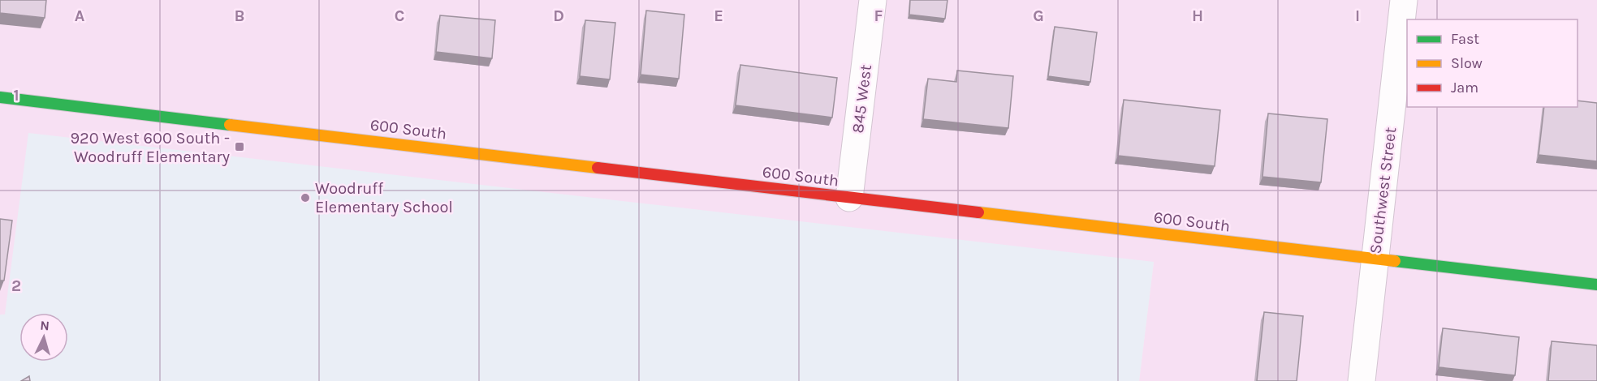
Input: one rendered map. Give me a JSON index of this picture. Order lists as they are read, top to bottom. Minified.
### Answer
{"streets":{"street":["845 West","600 South","Southwest Street"]},"crossings":[["845 West","600 South"],["600 South","Southwest Street"]],"places":{"transit":["920 West 600 South - Woodruff Elementary"],"other":["Woodruff Elementary School"]},"legend":["Fast","Slow","Jam"],"north":"top","grid":{"columns":["A","B","C","D","E","F","G","H","I"],"rows":["1","2"]}}
